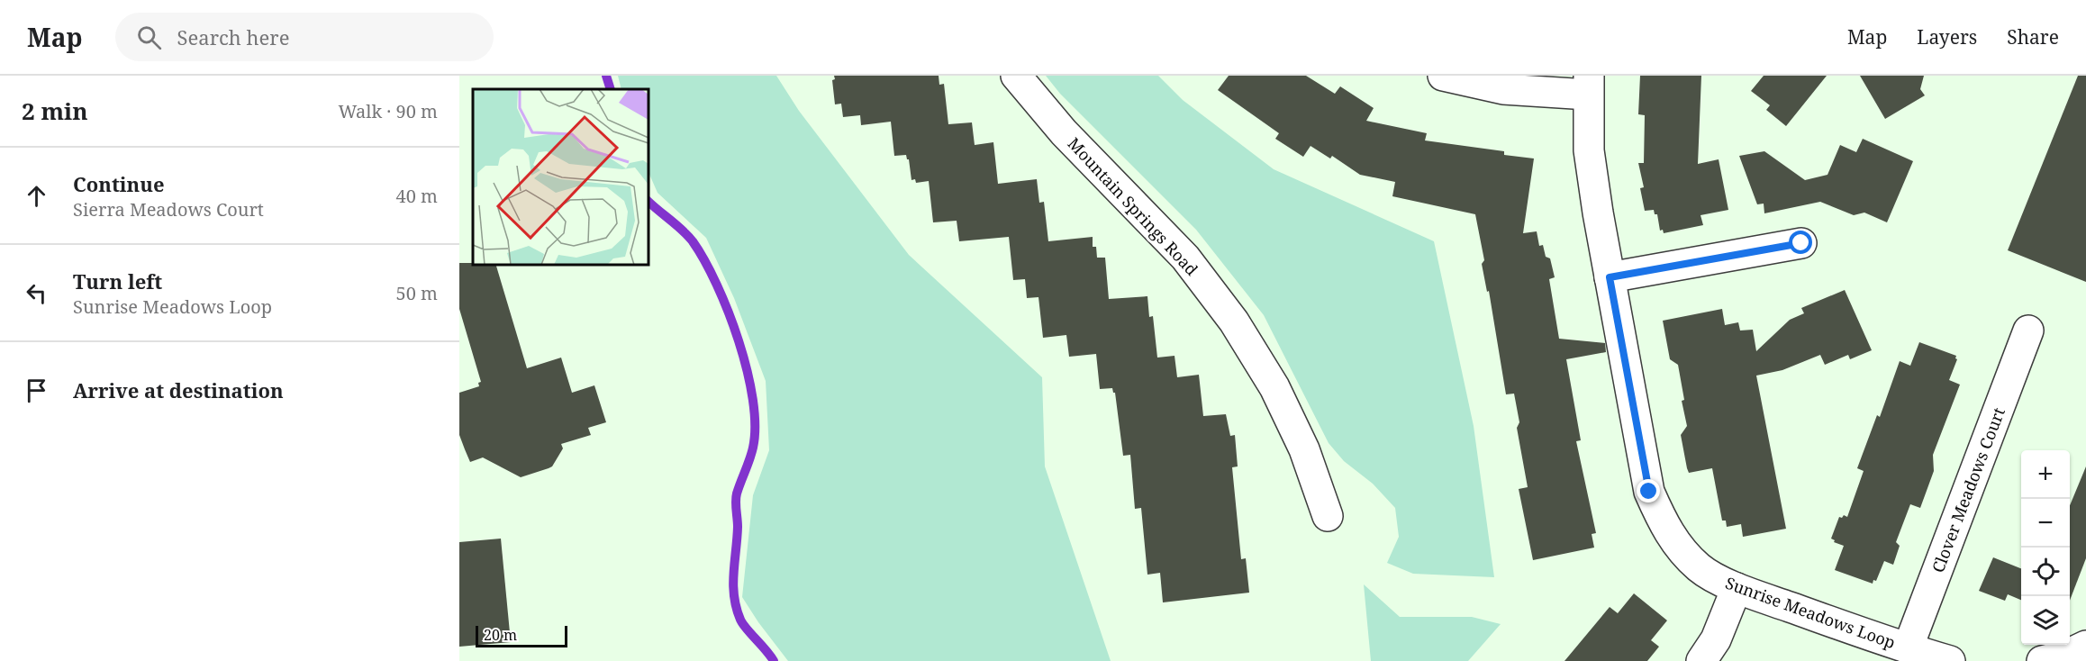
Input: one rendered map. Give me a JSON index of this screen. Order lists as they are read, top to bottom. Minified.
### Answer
{"streets":{"street":["Mountain Springs Road","Clover Meadows Court","Sunrise Meadows Loop"]},"crossings":[["Clover Meadows Court","Sunrise Meadows Loop"]],"scale_bar":"20 m","page":{"header":"Map","search":"Search here","nav":["Map","Layers","Share"],"heading":["2 min","Walk · 90 m"],"list":[["Continue","Sierra Meadows Court","40 m"],["Turn left","Sunrise Meadows Loop","50 m"],"Arrive at destination"],"map_buttons":["+","−"],"scale":"20 m"}}
